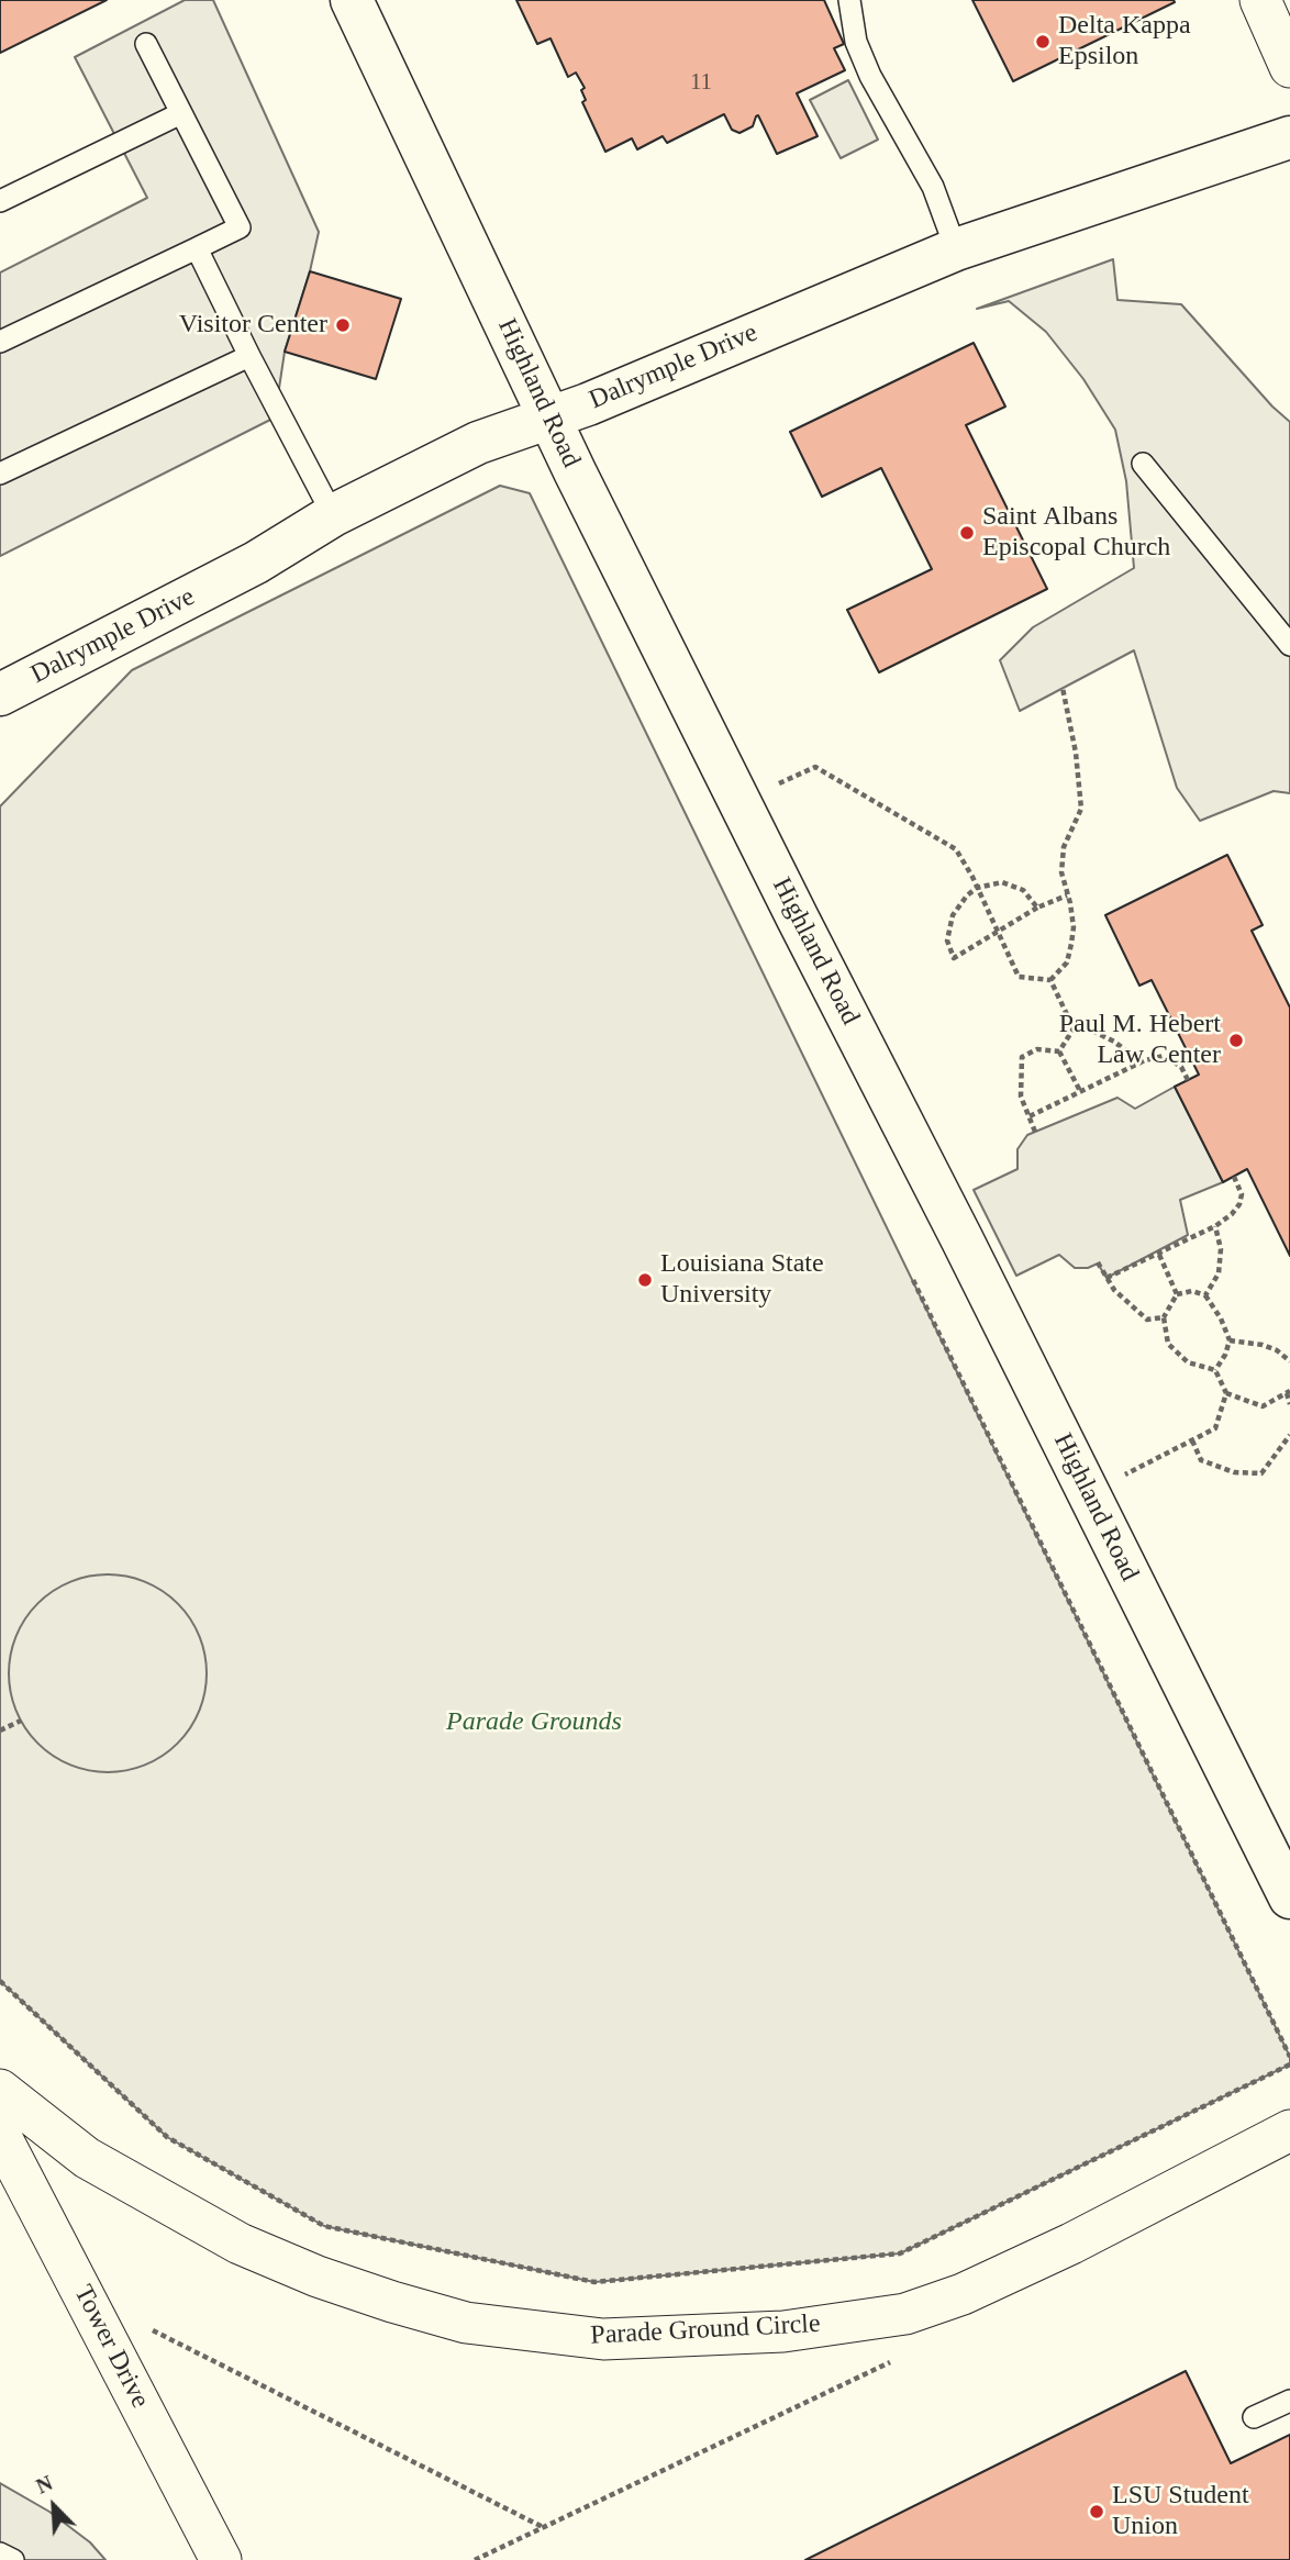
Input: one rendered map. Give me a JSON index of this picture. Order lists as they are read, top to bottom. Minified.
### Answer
{"streets":{"street":["Dalrymple Drive","Highland Road","Parade Ground Circle","Tower Drive"]},"crossings":[["Dalrymple Drive","Highland Road"]],"parks":["Parade Grounds"],"places":["Delta Kappa Epsilon","Visitor Center","Saint Albans Episcopal Church","Paul M. Hebert Law Center","Louisiana State University","LSU Student Union"],"house_numbers":["11"],"north":"top left"}
